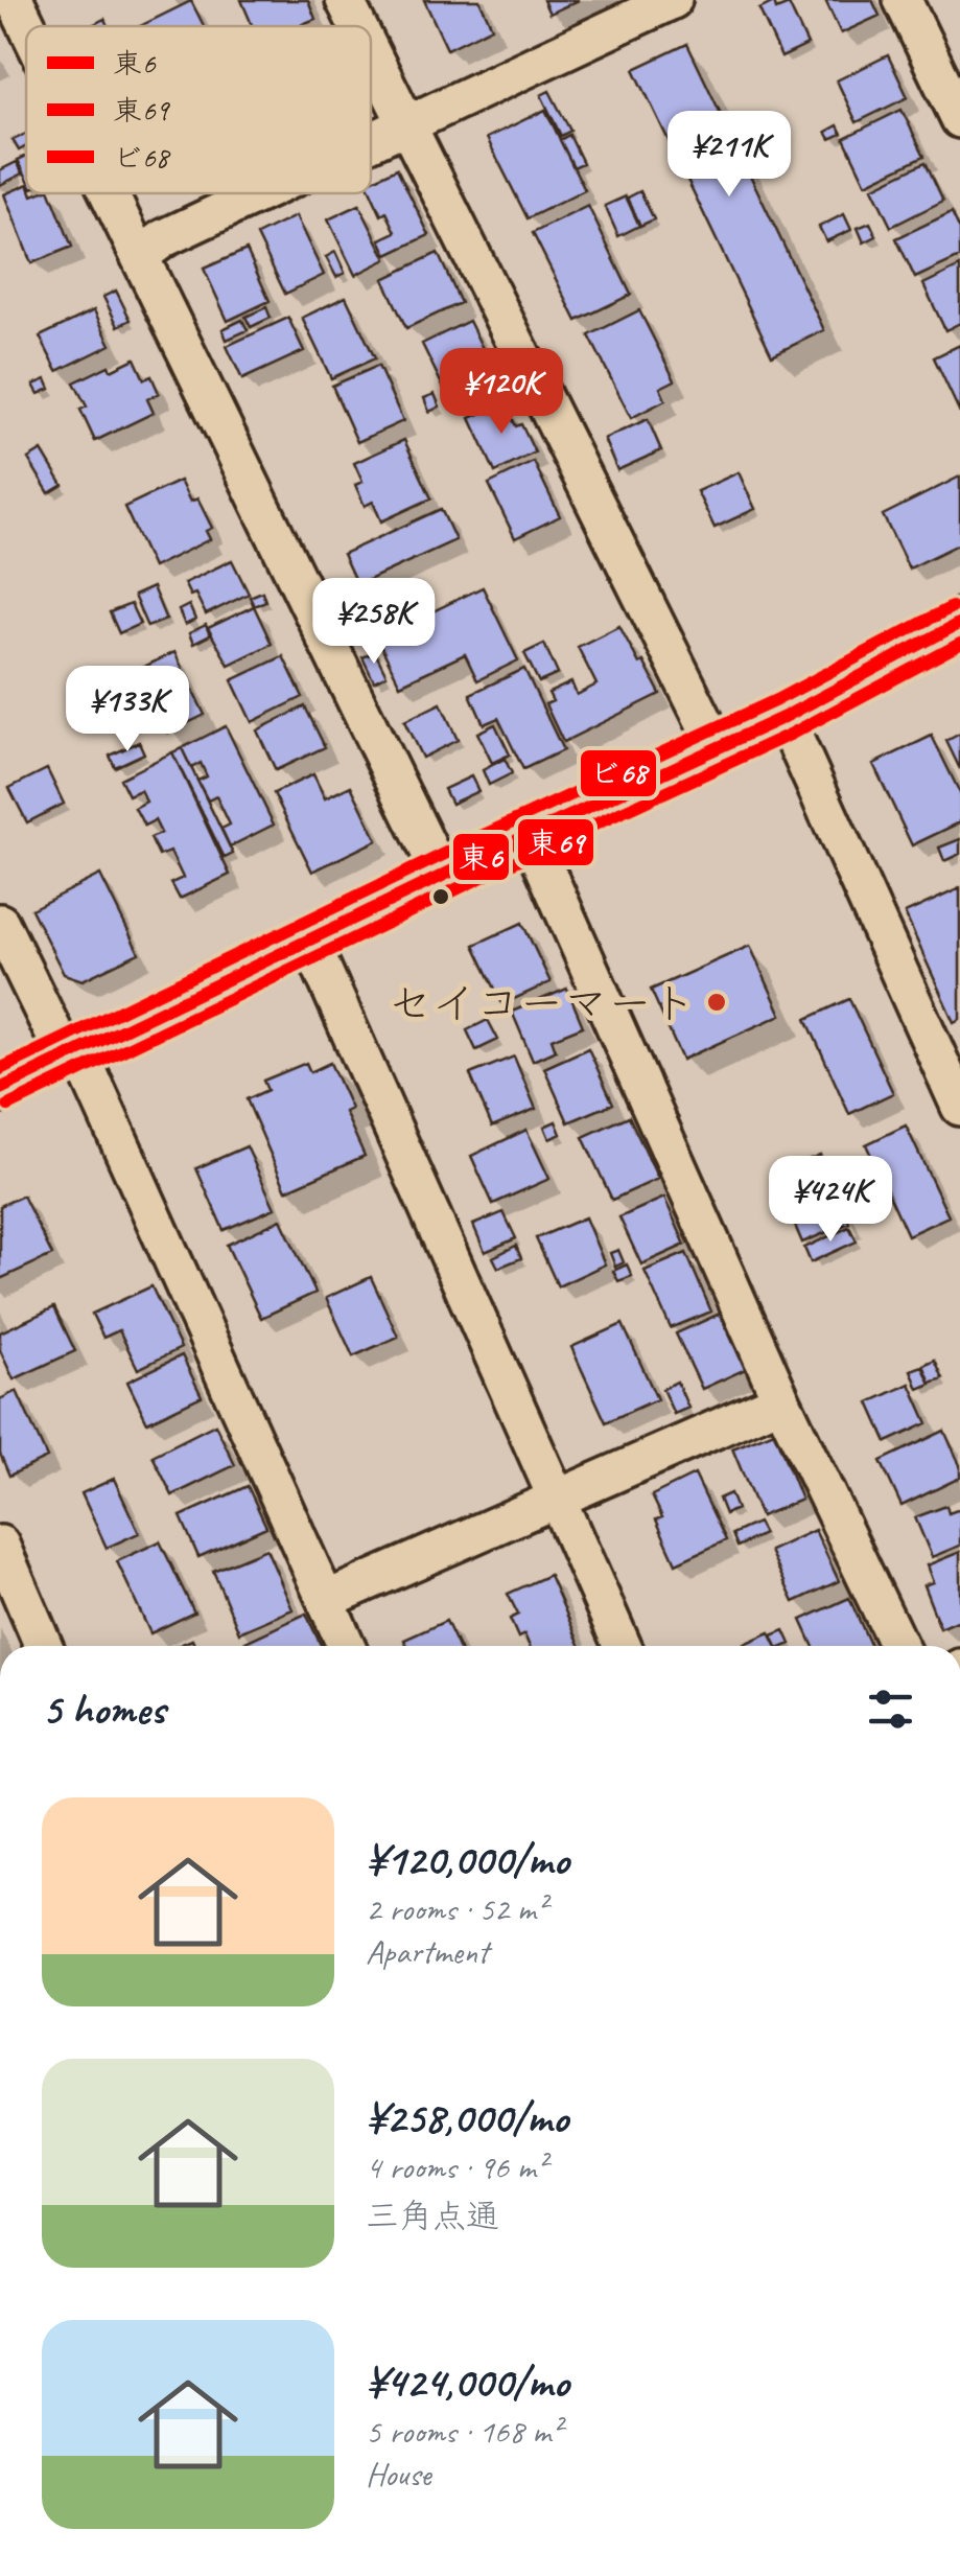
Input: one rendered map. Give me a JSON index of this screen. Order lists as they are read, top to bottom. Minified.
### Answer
{"places":["セイコーマート"],"lines":["transit line ビ68","transit line 東6","transit line 東69"],"legend":["東6","東69","ビ68"],"page":{"price":["¥211K","¥120K","¥258K","¥133K","¥424K"],"heading":"5 homes","list":[{"name":"¥120,000/mo","note":"2 rooms · 52 m² · Apartment"},{"name":"¥258,000/mo","note":"4 rooms · 96 m² · 三角点通"},{"name":"¥424,000/mo","note":"5 rooms · 168 m² · House"}]}}
